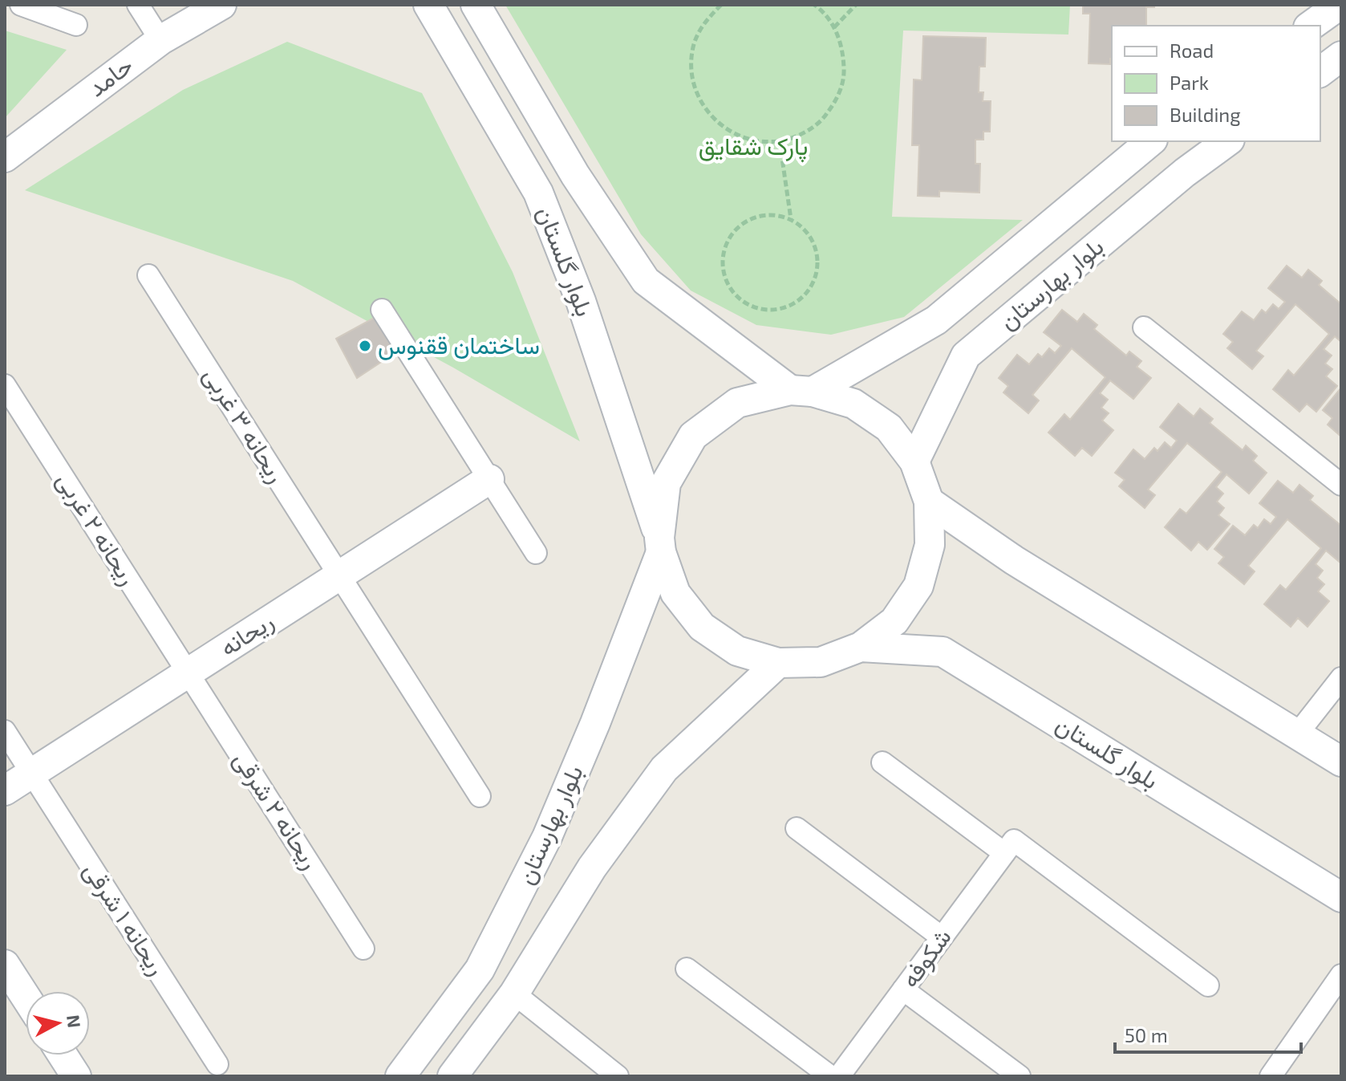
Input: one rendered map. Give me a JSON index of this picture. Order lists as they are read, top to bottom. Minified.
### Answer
{"streets":{"main road":["حامد","بلوار گلستان","بلوار بهارستان","ریحانه"],"street":["ریحانه ۳ غربی","ریحانه ۲ غربی","ریحانه ۲ شرقی","ریحانه ۱ شرقی","شکوفه"]},"crossings":[["بلوار گلستان","بلوار بهارستان"],["ریحانه ۳ غربی","ریحانه"],["ریحانه ۲ غربی","ریحانه"],["ریحانه ۲ غربی","ریحانه ۲ شرقی"],["ریحانه","ریحانه ۲ شرقی"],["ریحانه","ریحانه ۱ شرقی"]],"parks":["پارک شقایق"],"places":["ساختمان ققنوس"],"legend":["Road","Park","Building"],"scale_bar":"50 m","north":"right"}
